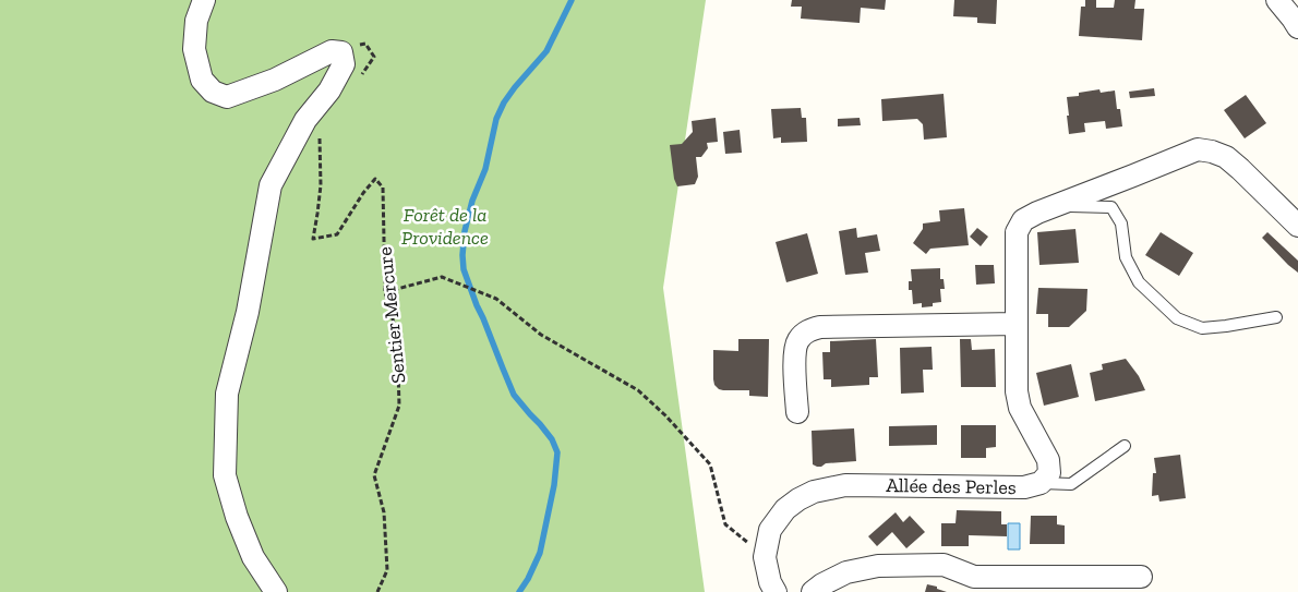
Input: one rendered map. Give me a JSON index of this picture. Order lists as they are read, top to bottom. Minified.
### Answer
{"streets":{"street":["Allée des Perles"],"path":["Sentier Mercure"]},"parks":["Forêt de la Providence"]}
